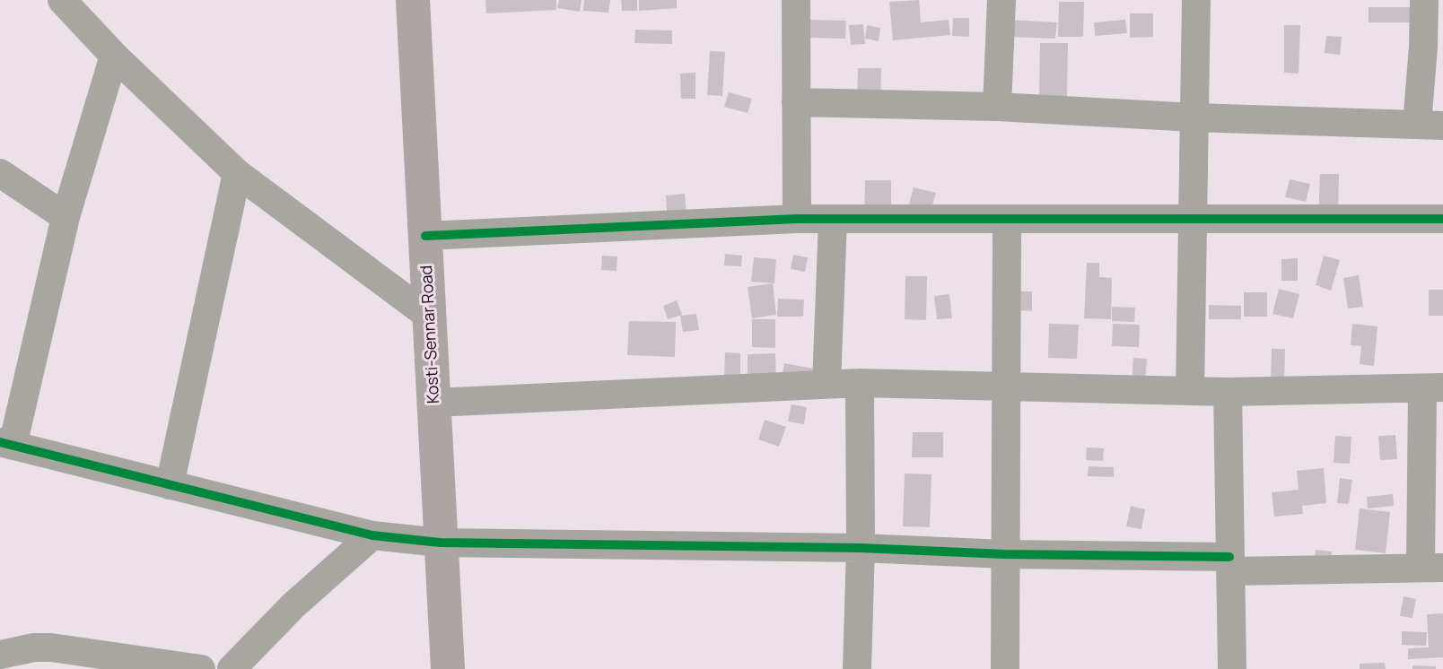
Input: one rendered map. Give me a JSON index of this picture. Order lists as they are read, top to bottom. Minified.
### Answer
{"streets":{"highway":["Kosti-Sennar Road"]}}
